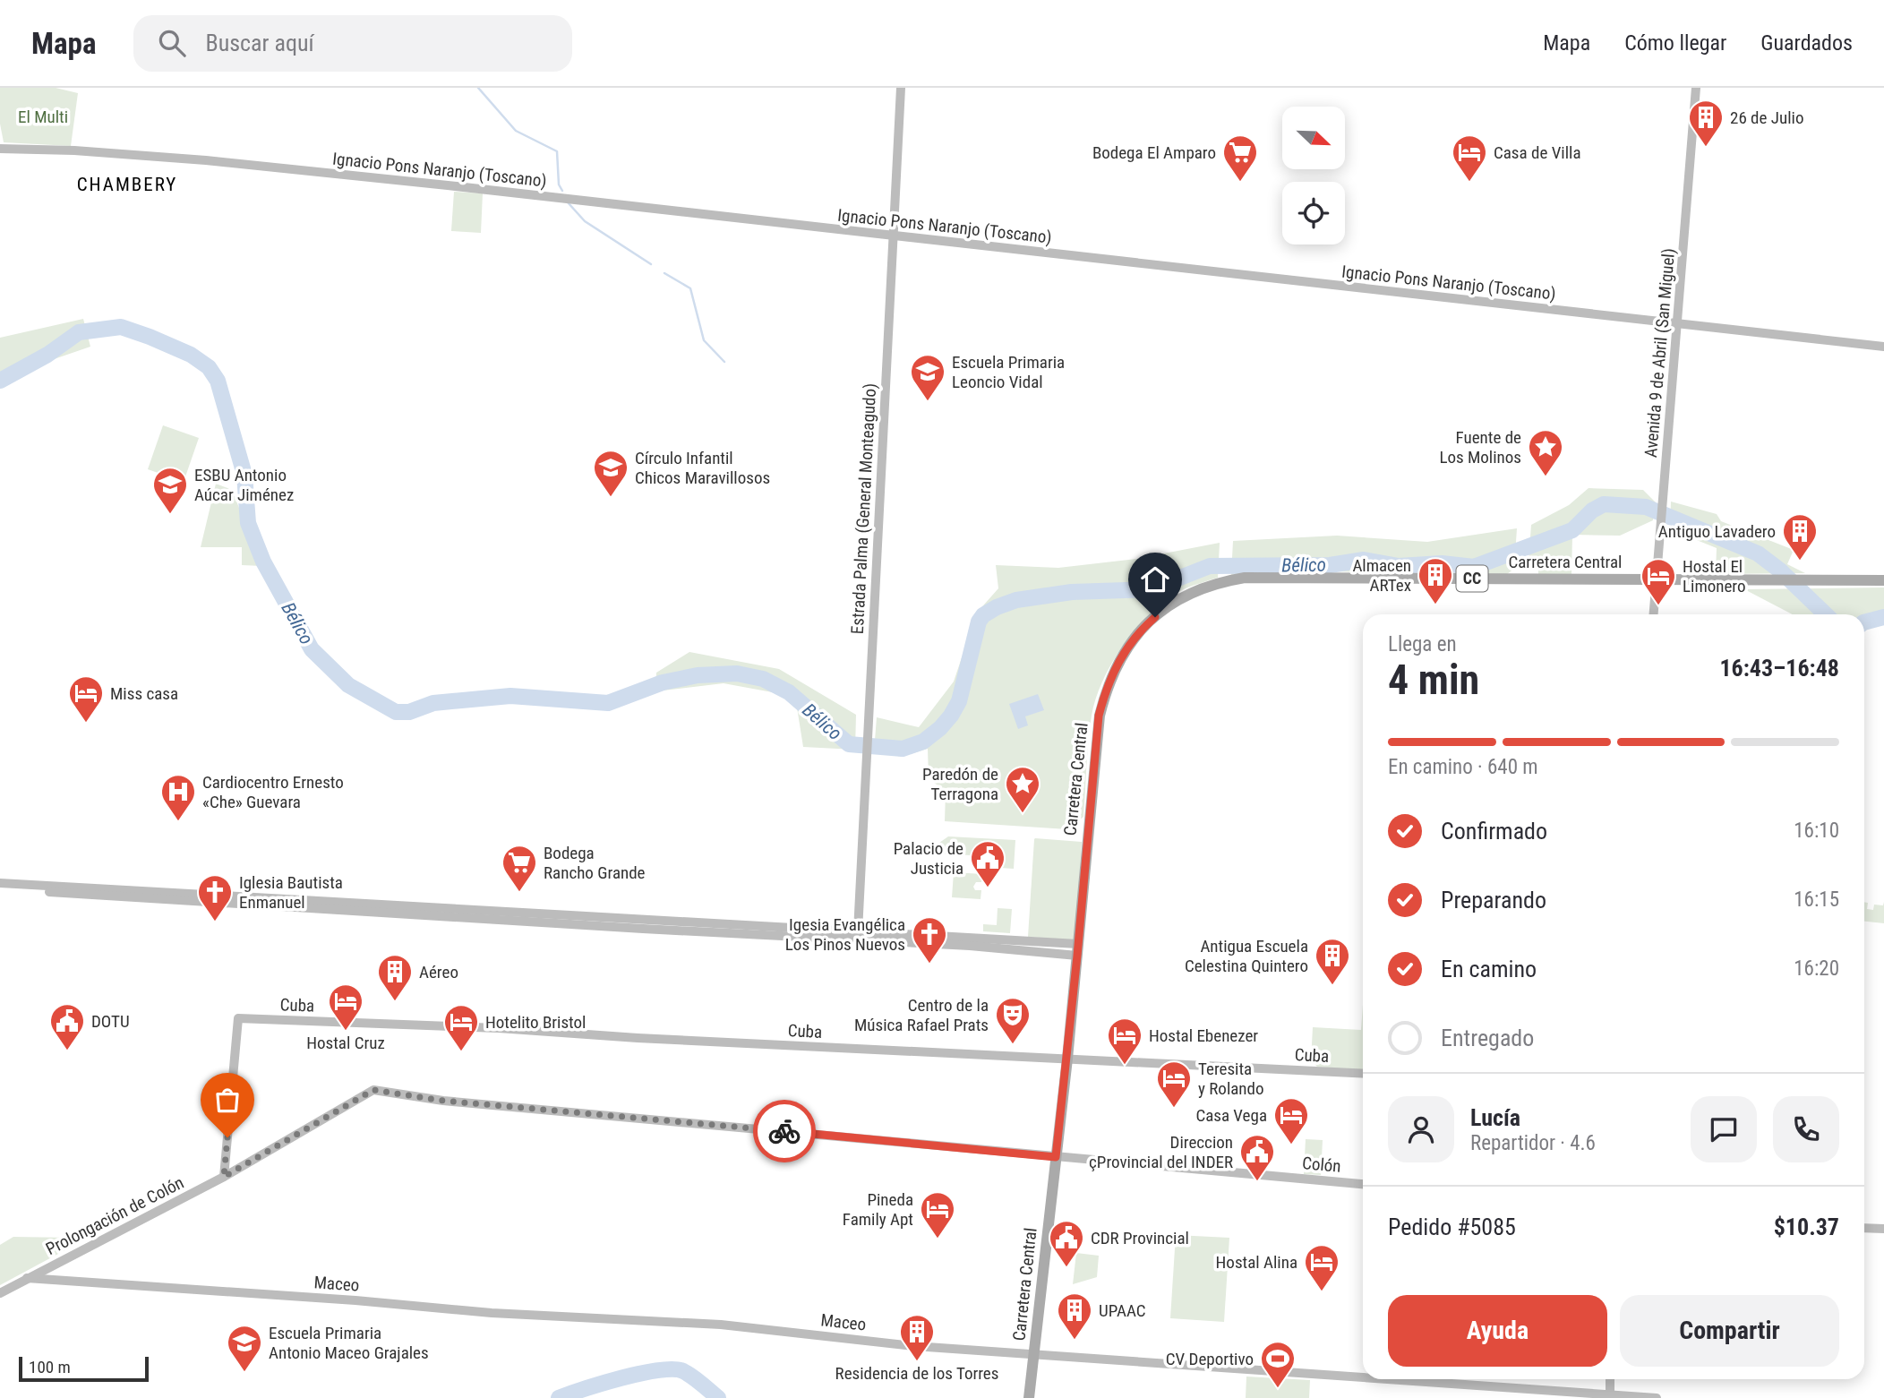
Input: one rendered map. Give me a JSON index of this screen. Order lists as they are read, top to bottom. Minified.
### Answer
{"streets":{"main road":["Ignacio Pons Naranjo (Toscano)","Avenida 9 de Abril (San Miguel)","Estrada Palma (General Monteagudo)","Carretera Central","CC","Cuba","Colón","Prolongación de Colón","Maceo"]},"crossings":[["Ignacio Pons Naranjo (Toscano)","Avenida 9 de Abril (San Miguel)"],["Ignacio Pons Naranjo (Toscano)","Estrada Palma (General Monteagudo)"],["Avenida 9 de Abril (San Miguel)","Carretera Central"],["Carretera Central","Cuba"],["Carretera Central","Colón"],["Carretera Central","Maceo"],["Cuba","Prolongación de Colón"],["Colón","Prolongación de Colón"],["Prolongación de Colón","Maceo"]],"districts":["CHAMBERY"],"water":["Bélico"],"parks":["El Multi"],"places":{"building":["26 de Julio","Antiguo Lavadero","Almacen ARTex","Antigua Escuela Celestina Quintero","Aéreo","UPAAC","Residencia de los Torres"],"supermarket":["Bodega El Amparo","Bodega Rancho Grande"],"hotel":["Casa de Villa","Hostal El Limonero","Miss casa","Hostal Cruz","Hotelito Bristol","Hostal Ebenezer","Teresita y Rolando","Casa Vega","Pineda Family Apt","Hostal Alina"],"school or university":["Escuela Primaria Leoncio Vidal","Círculo Infantil Chicos Maravillosos","ESBU Antonio Aúcar Jiménez","Escuela Primaria Antonio Maceo Grajales"],"place":["Fuente de Los Molinos","Paredón de Terragona"],"hospital":["Cardiocentro Ernesto «Che» Guevara"],"public building":["Palacio de Justicia","DOTU","Direccion çProvincial del INDER","CDR Provincial"],"church":["Iglesia Bautista Enmanuel","Igesia Evangélica Los Pinos Nuevos"],"theatre":["Centro de la Música Rafael Prats"],"sports":["CV Deportivo"]},"scale_bar":"100 m","north":"bottom right","page":{"header":"Mapa","search":"Buscar aquí","nav":["Mapa","Cómo llegar","Guardados"],"heading":["4 min","Llega en","16:43–16:48"],"panel":["Lucía","Repartidor · 4.6","Pedido #5085","$10.37"],"bar":"En camino · 640 m","list":[["Confirmado","16:10"],["Preparando","16:15"],["En camino","16:20"],"Entregado"],"buttons":["Ayuda","Compartir"],"scale":"100 m"}}
